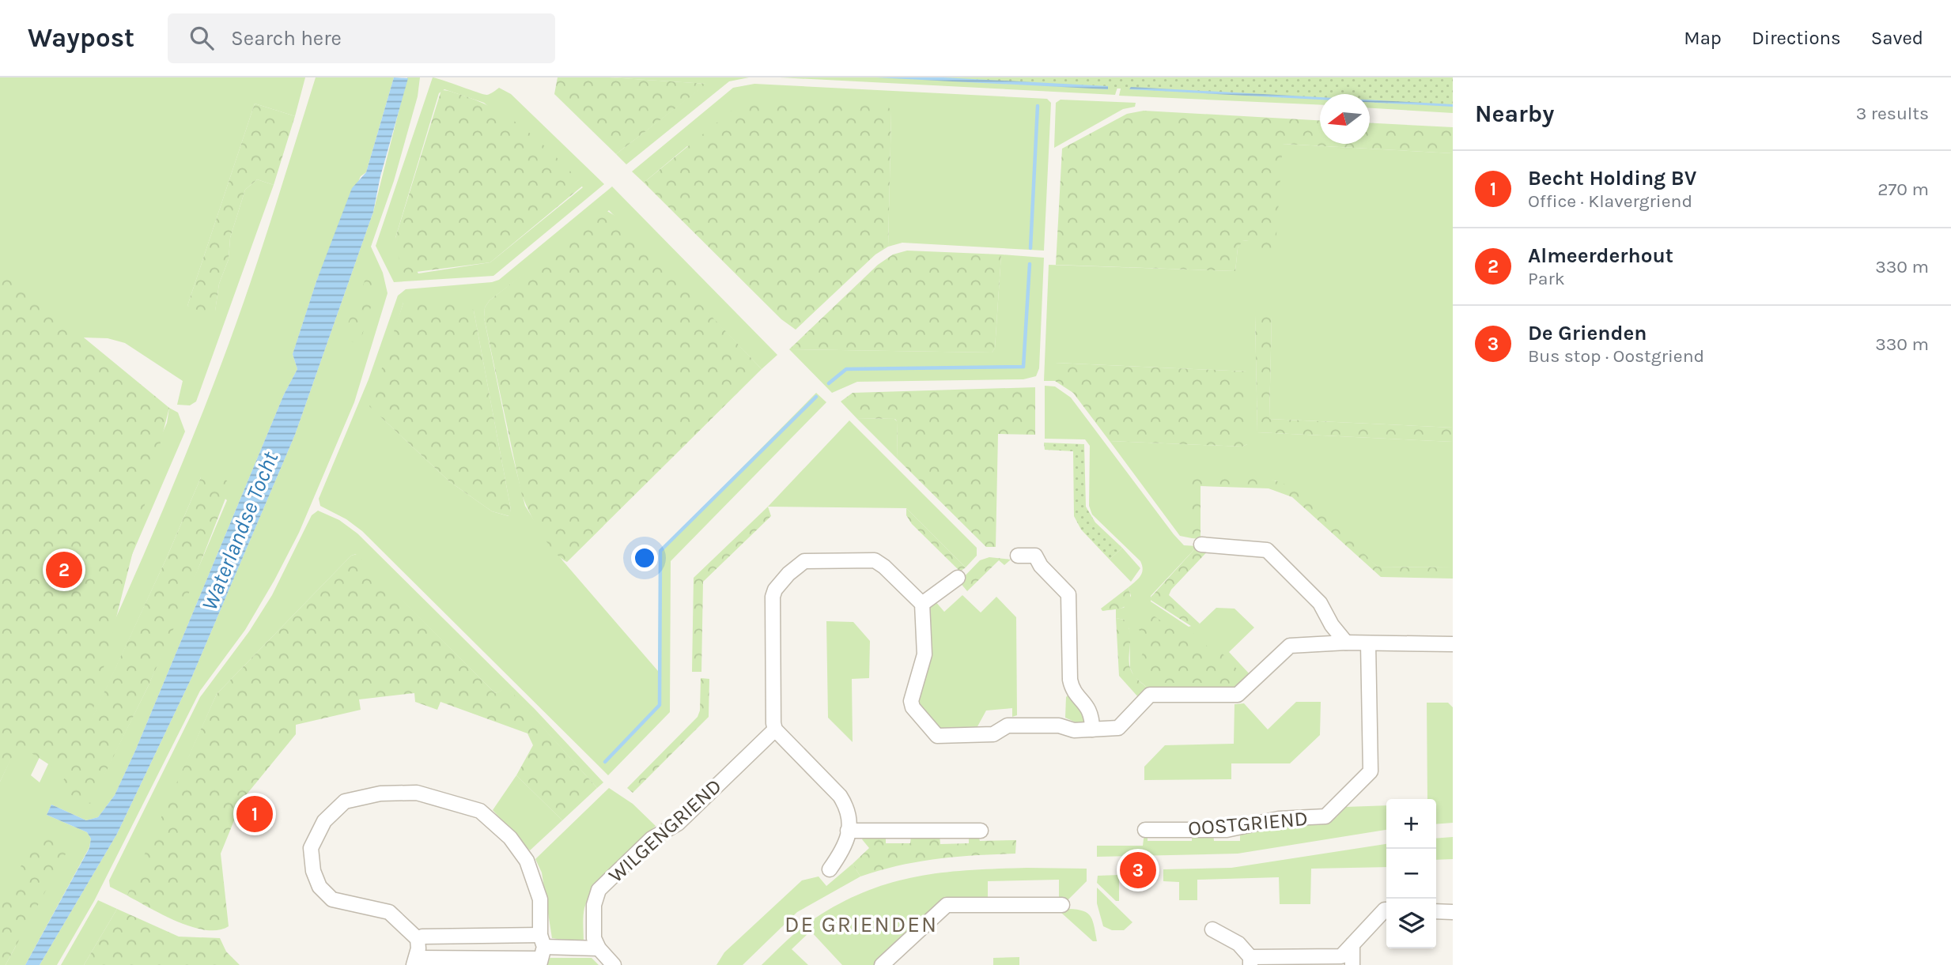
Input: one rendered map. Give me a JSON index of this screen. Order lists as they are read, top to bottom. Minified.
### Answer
{"streets":{"street":["OOSTGRIEND","WILGENGRIEND"]},"districts":["DE GRIENDEN"],"water":["Waterlandse Tocht"],"north":"left","page":{"header":"Waypost","search":"Search here","nav":["Map","Directions","Saved"],"heading":["Nearby","3 results"],"list":[{"mark":"1","name":"Becht Holding BV","note":"Office · Klavergriend","value":"270 m"},{"mark":"2","name":"Almeerderhout","note":"Park","value":"330 m"},{"mark":"3","name":"De Grienden","note":"Bus stop · Oostgriend","value":"330 m"}],"pins":["2","1","3"],"map_buttons":["+","−"]}}
